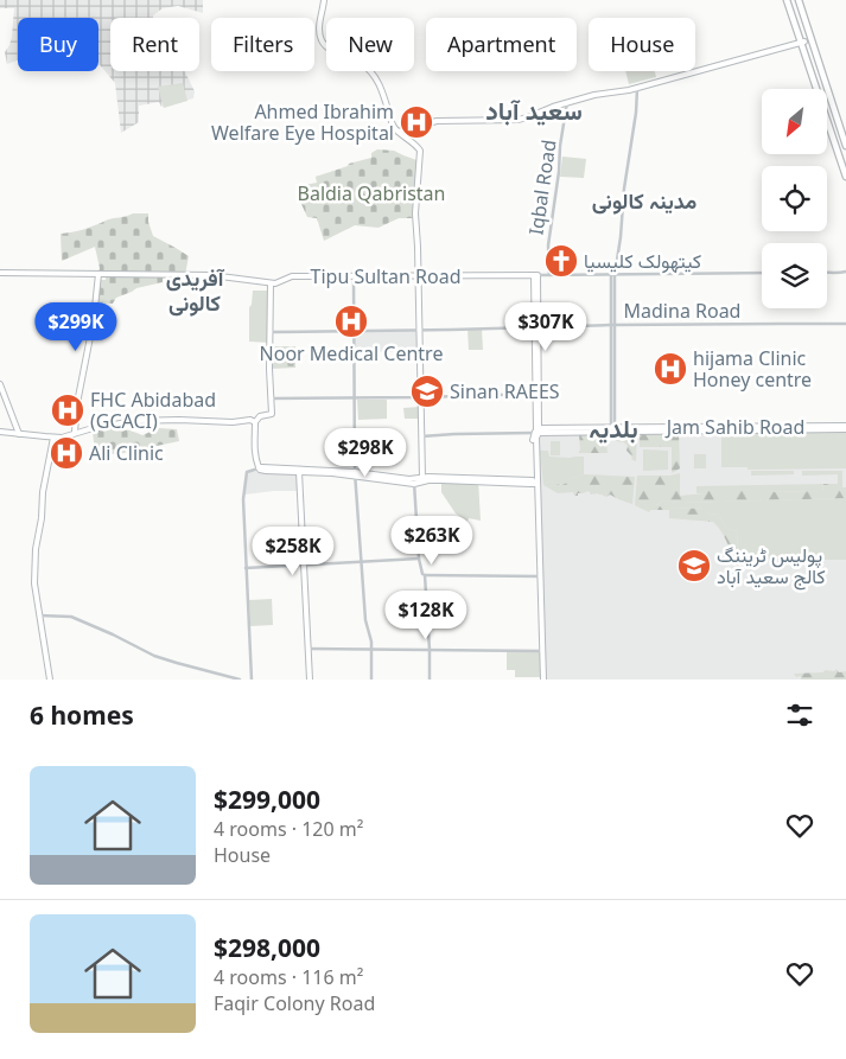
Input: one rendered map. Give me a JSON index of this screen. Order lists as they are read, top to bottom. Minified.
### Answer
{"streets":{"main road":["Tipu Sultan Road","Jam Sahib Road"],"street":["Iqbal Road","Madina Road"]},"crossings":[["Iqbal Road","Tipu Sultan Road"]],"districts":["سعید آباد","مدینہ کالونی","آفریدی کالونی","بلدیہ"],"parks":["Baldia Qabristan"],"places":{"hospital":["Ahmed Ibrahim Welfare Eye Hospital","Noor Medical Centre","hijama Clinic Honey centre","FHC Abidabad (GCACI)","Ali Clinic"],"church":["کیتھولک کلیسیا"],"school or university":["Sinan RAEES","پولیس ٹریننگ کالج سعید آباد"]},"north":"bottom left","page":{"chip":["Buy","Rent","Filters","New","Apartment","House"],"price":["$299K","$307K","$298K","$263K","$258K","$128K"],"heading":"6 homes","list":[{"name":"$299,000","note":"4 rooms · 120 m² · House"},{"name":"$298,000","note":"4 rooms · 116 m² · Faqir Colony Road"}]}}
